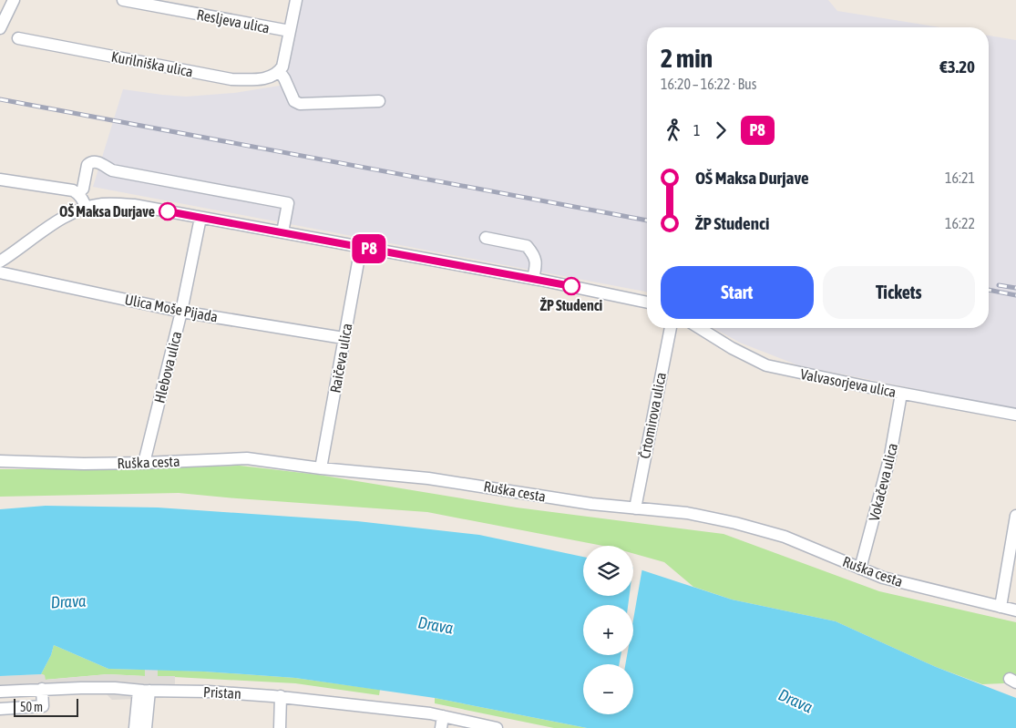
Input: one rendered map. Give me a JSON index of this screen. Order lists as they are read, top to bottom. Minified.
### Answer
{"streets":{"street":["Resljeva ulica","Kurilniška ulica","Ulica Moše Pijada","Raičeva ulica","Hlebova ulica","Valvasorjeva ulica","Črtomirova ulica","Ruška cesta","Vokačeva ulica","Pristan"]},"crossings":[["Ulica Moše Pijada","Raičeva ulica"],["Ulica Moše Pijada","Hlebova ulica"],["Raičeva ulica","Ruška cesta"],["Hlebova ulica","Ruška cesta"],["Valvasorjeva ulica","Vokačeva ulica"],["Črtomirova ulica","Ruška cesta"],["Ruška cesta","Vokačeva ulica"]],"water":["Drava"],"places":["OŠ Maksa Durjave","ŽP Studenci"],"lines":["bus line P8"],"scale_bar":"50 m","page":{"on_map":"P8","heading":["2 min","16:20 – 16:22 · Bus","€3.20"],"legs":["1","P8"],"list":[{"name":"OŠ Maksa Durjave","value":"16:21"},{"name":"ŽP Studenci","value":"16:22"}],"buttons":["Start","Tickets"],"map_buttons":["+","−"],"scale":"50 m"}}
